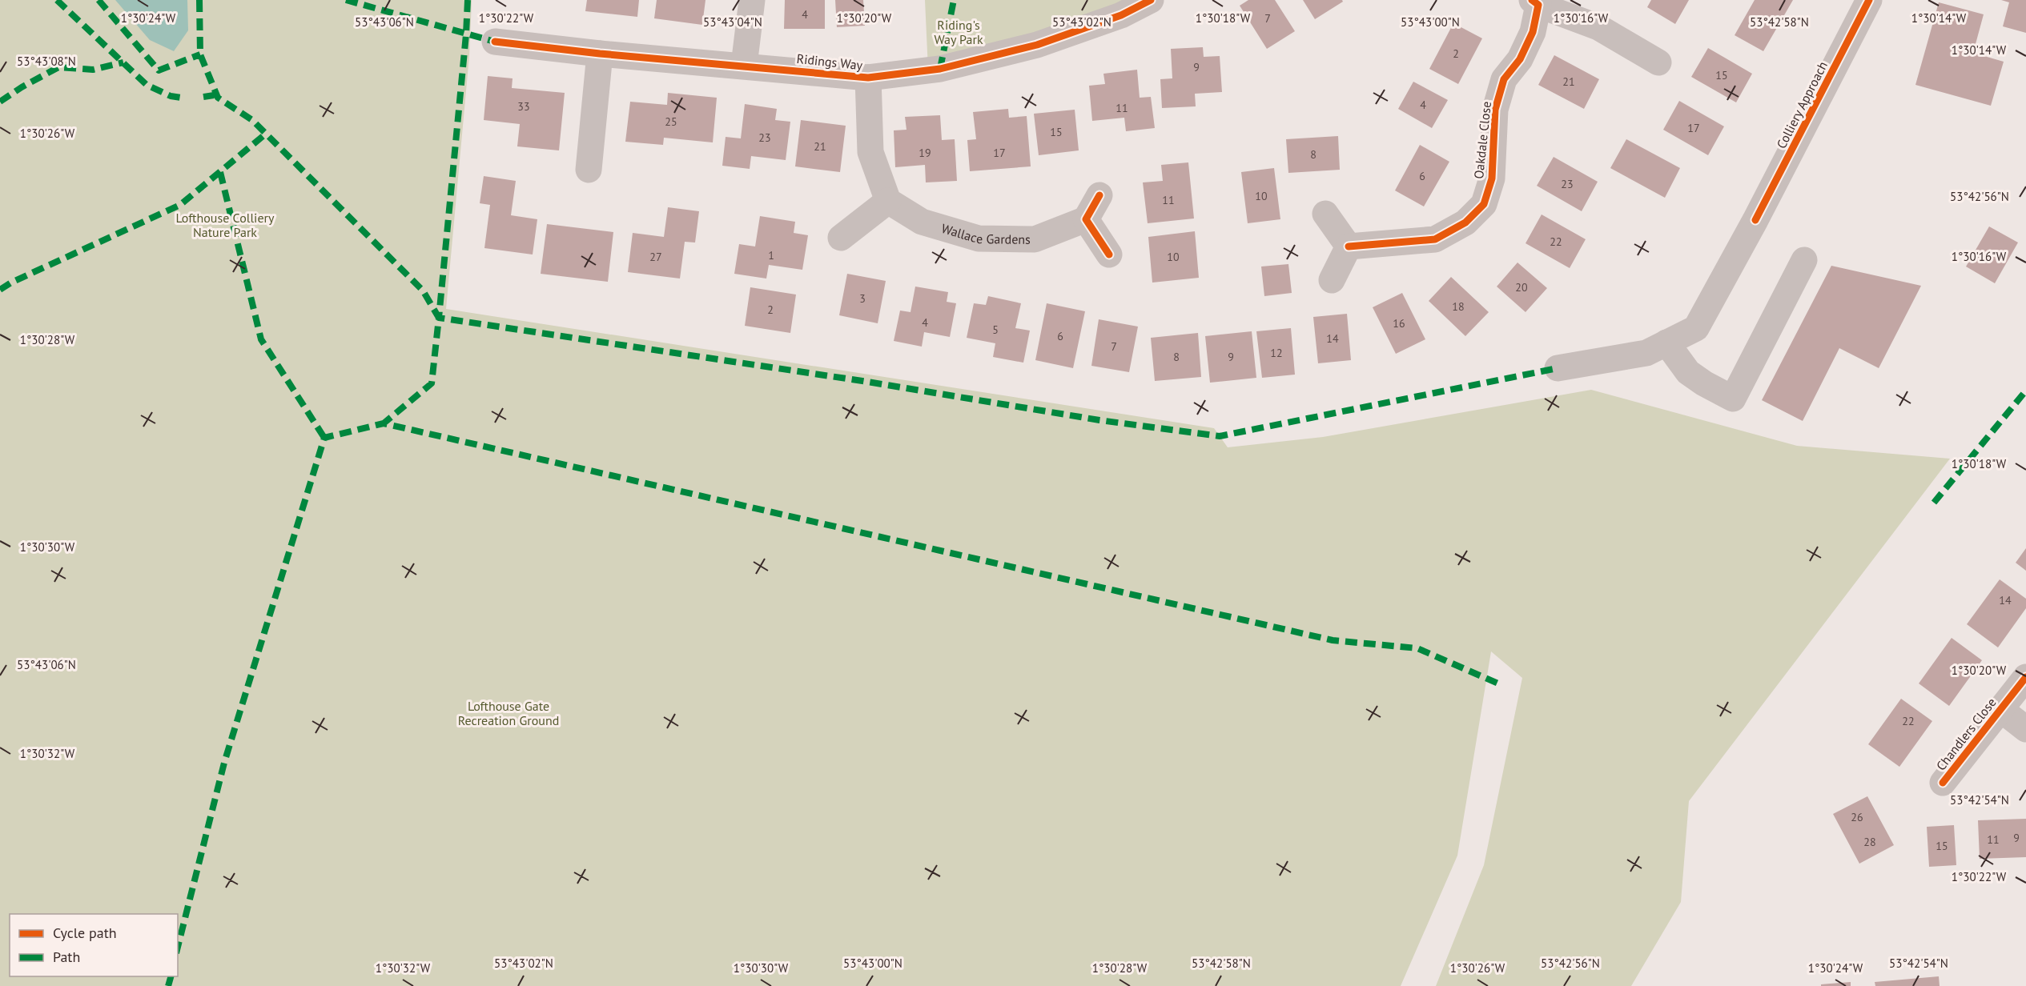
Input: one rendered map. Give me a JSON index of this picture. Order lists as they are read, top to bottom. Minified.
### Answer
{"streets":{"street":["Ridings Way","Colliery Approach","Oakdale Close","Wallace Gardens","Chandlers Close"]},"parks":["Riding's Way Park","Lofthouse Colliery Nature Park","Lofthouse Gate Recreation Ground"],"house_numbers":["4","7","2","9","15","21","4","33","11","25","17","15","23","21","19","17","8","6","23","10","11","22","1","27","10","20","3","18","2","4","16","5","6","14","7","12","8","9","14","22","26","9","11","28","15"],"legend":["Cycle path","Path"],"coordinates":["1°30'14\"W","1°30'24\"W","1°30'22\"W","1°30'20\"W","1°30'18\"W","1°30'16\"W","53°43'06\"N","53°43'04\"N","53°43'02\"N","53°43'00\"N","53°42'58\"N","53°43'08\"N","1°30'26\"W","53°42'56\"N","1°30'28\"W","1°30'30\"W","1°30'32\"W","53°42'54\"N"]}
